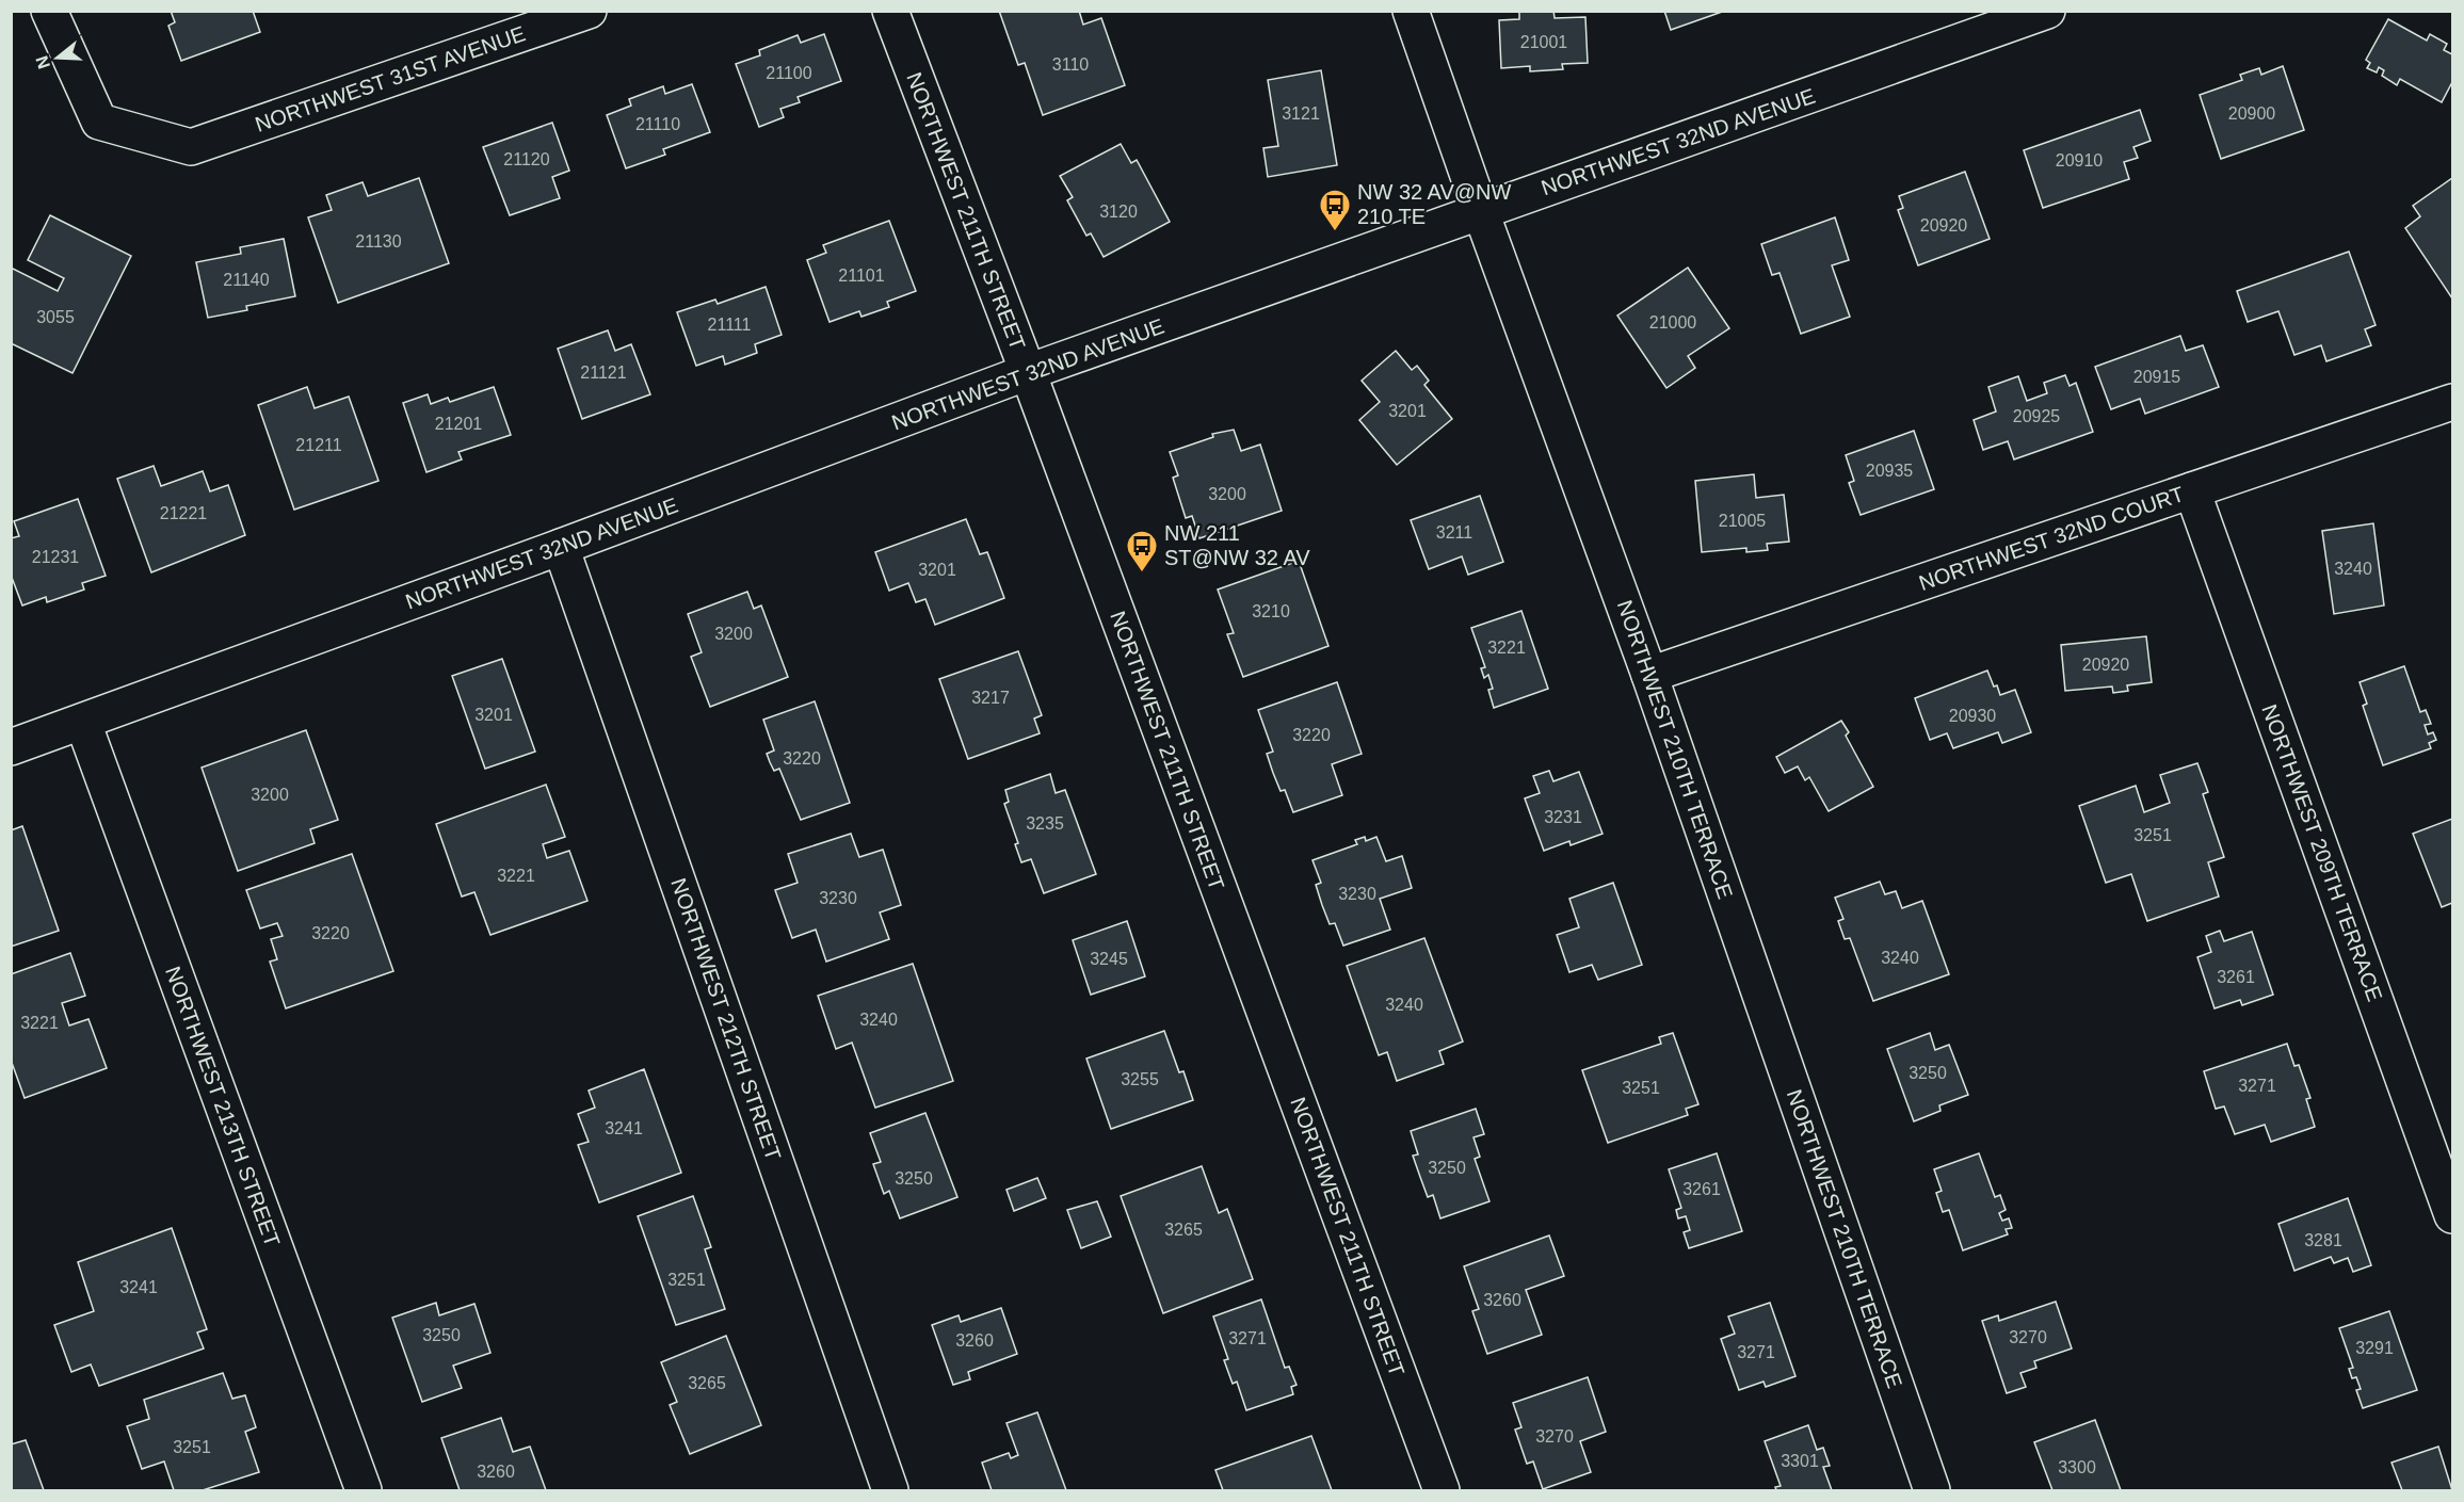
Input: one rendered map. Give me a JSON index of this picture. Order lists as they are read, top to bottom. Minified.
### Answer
{"streets":{"street":["NORTHWEST 31ST AVENUE","NORTHWEST 32ND AVENUE","NORTHWEST 211TH STREET","NORTHWEST 32ND COURT","NORTHWEST 210TH TERRACE","NORTHWEST 209TH TERRACE","NORTHWEST 212TH STREET","NORTHWEST 213TH STREET"]},"crossings":[["NORTHWEST 32ND AVENUE","NORTHWEST 211TH STREET"],["NORTHWEST 32ND AVENUE","NORTHWEST 210TH TERRACE"],["NORTHWEST 32ND AVENUE","NORTHWEST 212TH STREET"],["NORTHWEST 32ND AVENUE","NORTHWEST 213TH STREET"],["NORTHWEST 32ND COURT","NORTHWEST 210TH TERRACE"],["NORTHWEST 32ND COURT","NORTHWEST 209TH TERRACE"]],"places":{"bus stop":["NW 32 AV@NW 210 TE","NW 211 ST@NW 32 AV"]},"house_numbers":["21001","3110","21100","3121","20900","21110","21120","20910","3120","20920","21130","21101","21140","3055","21000","21111","21121","20915","3201","20925","21201","21211","20935","3200","21221","21005","3211","21231","3240","3201","3210","3200","3221","20920","3217","3201","20930","3220","3220","3200","3231","3235","3251","3221","3230","3230","3220","3240","3245","3261","3240","3240","3221","3250","3255","3271","3251","3241","3250","3250","3261","3265","3281","3251","3241","3260","3250","3270","3271","3260","3291","3271","3265","3270","3251","3301","3300","3260"],"north":"left"}
